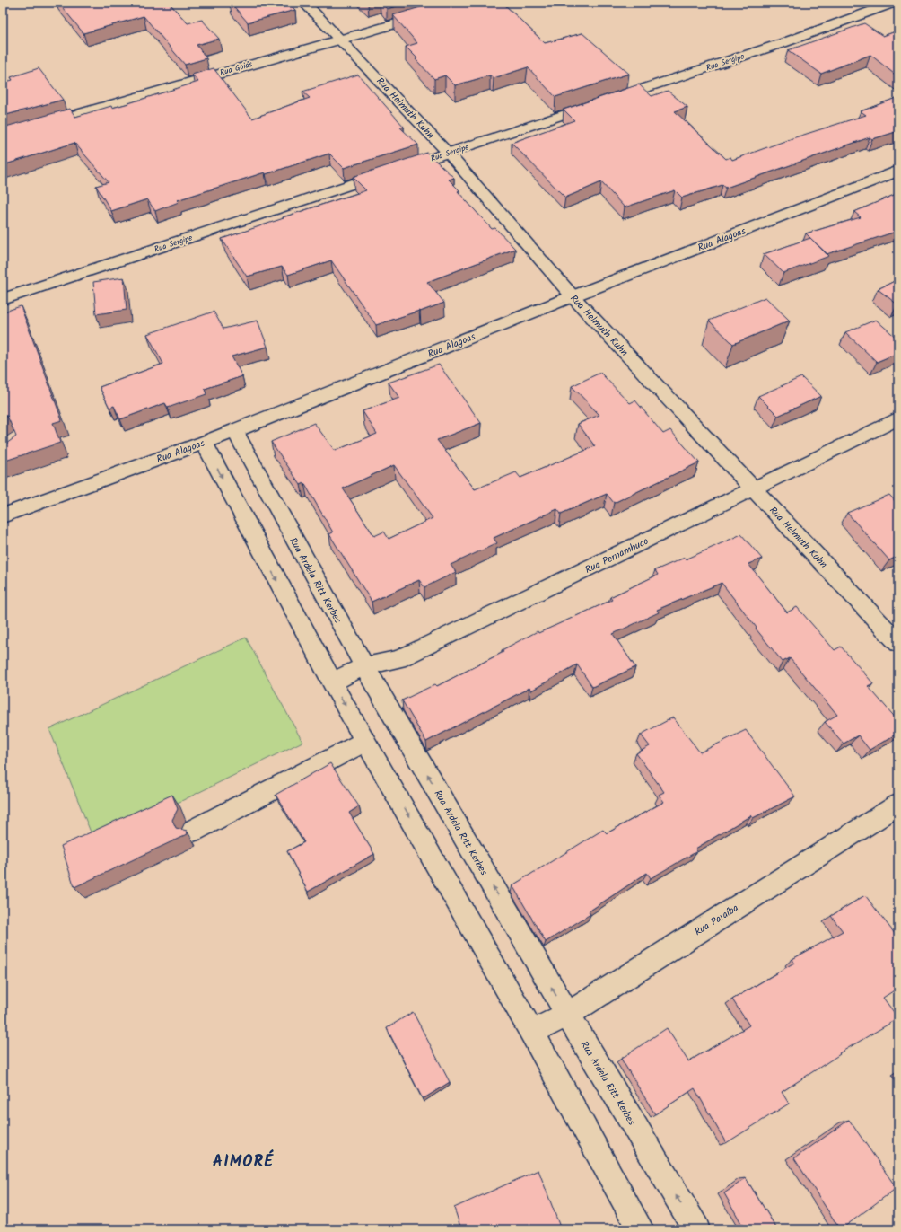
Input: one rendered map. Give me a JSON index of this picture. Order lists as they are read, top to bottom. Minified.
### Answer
{"streets":{"street":["Rua Sergipe","Rua Goiás","Rua Helmuth Kuhn","Rua Alagoas","Rua Pernambuco","Rua Ardela Ritt Kerbes","Rua Paraíba"]},"crossings":[["Rua Sergipe","Rua Helmuth Kuhn"],["Rua Goiás","Rua Helmuth Kuhn"],["Rua Helmuth Kuhn","Rua Alagoas"],["Rua Helmuth Kuhn","Rua Pernambuco"],["Rua Alagoas","Rua Ardela Ritt Kerbes"],["Rua Pernambuco","Rua Ardela Ritt Kerbes"],["Rua Ardela Ritt Kerbes","Rua Paraíba"]],"districts":["AIMORÉ"]}
